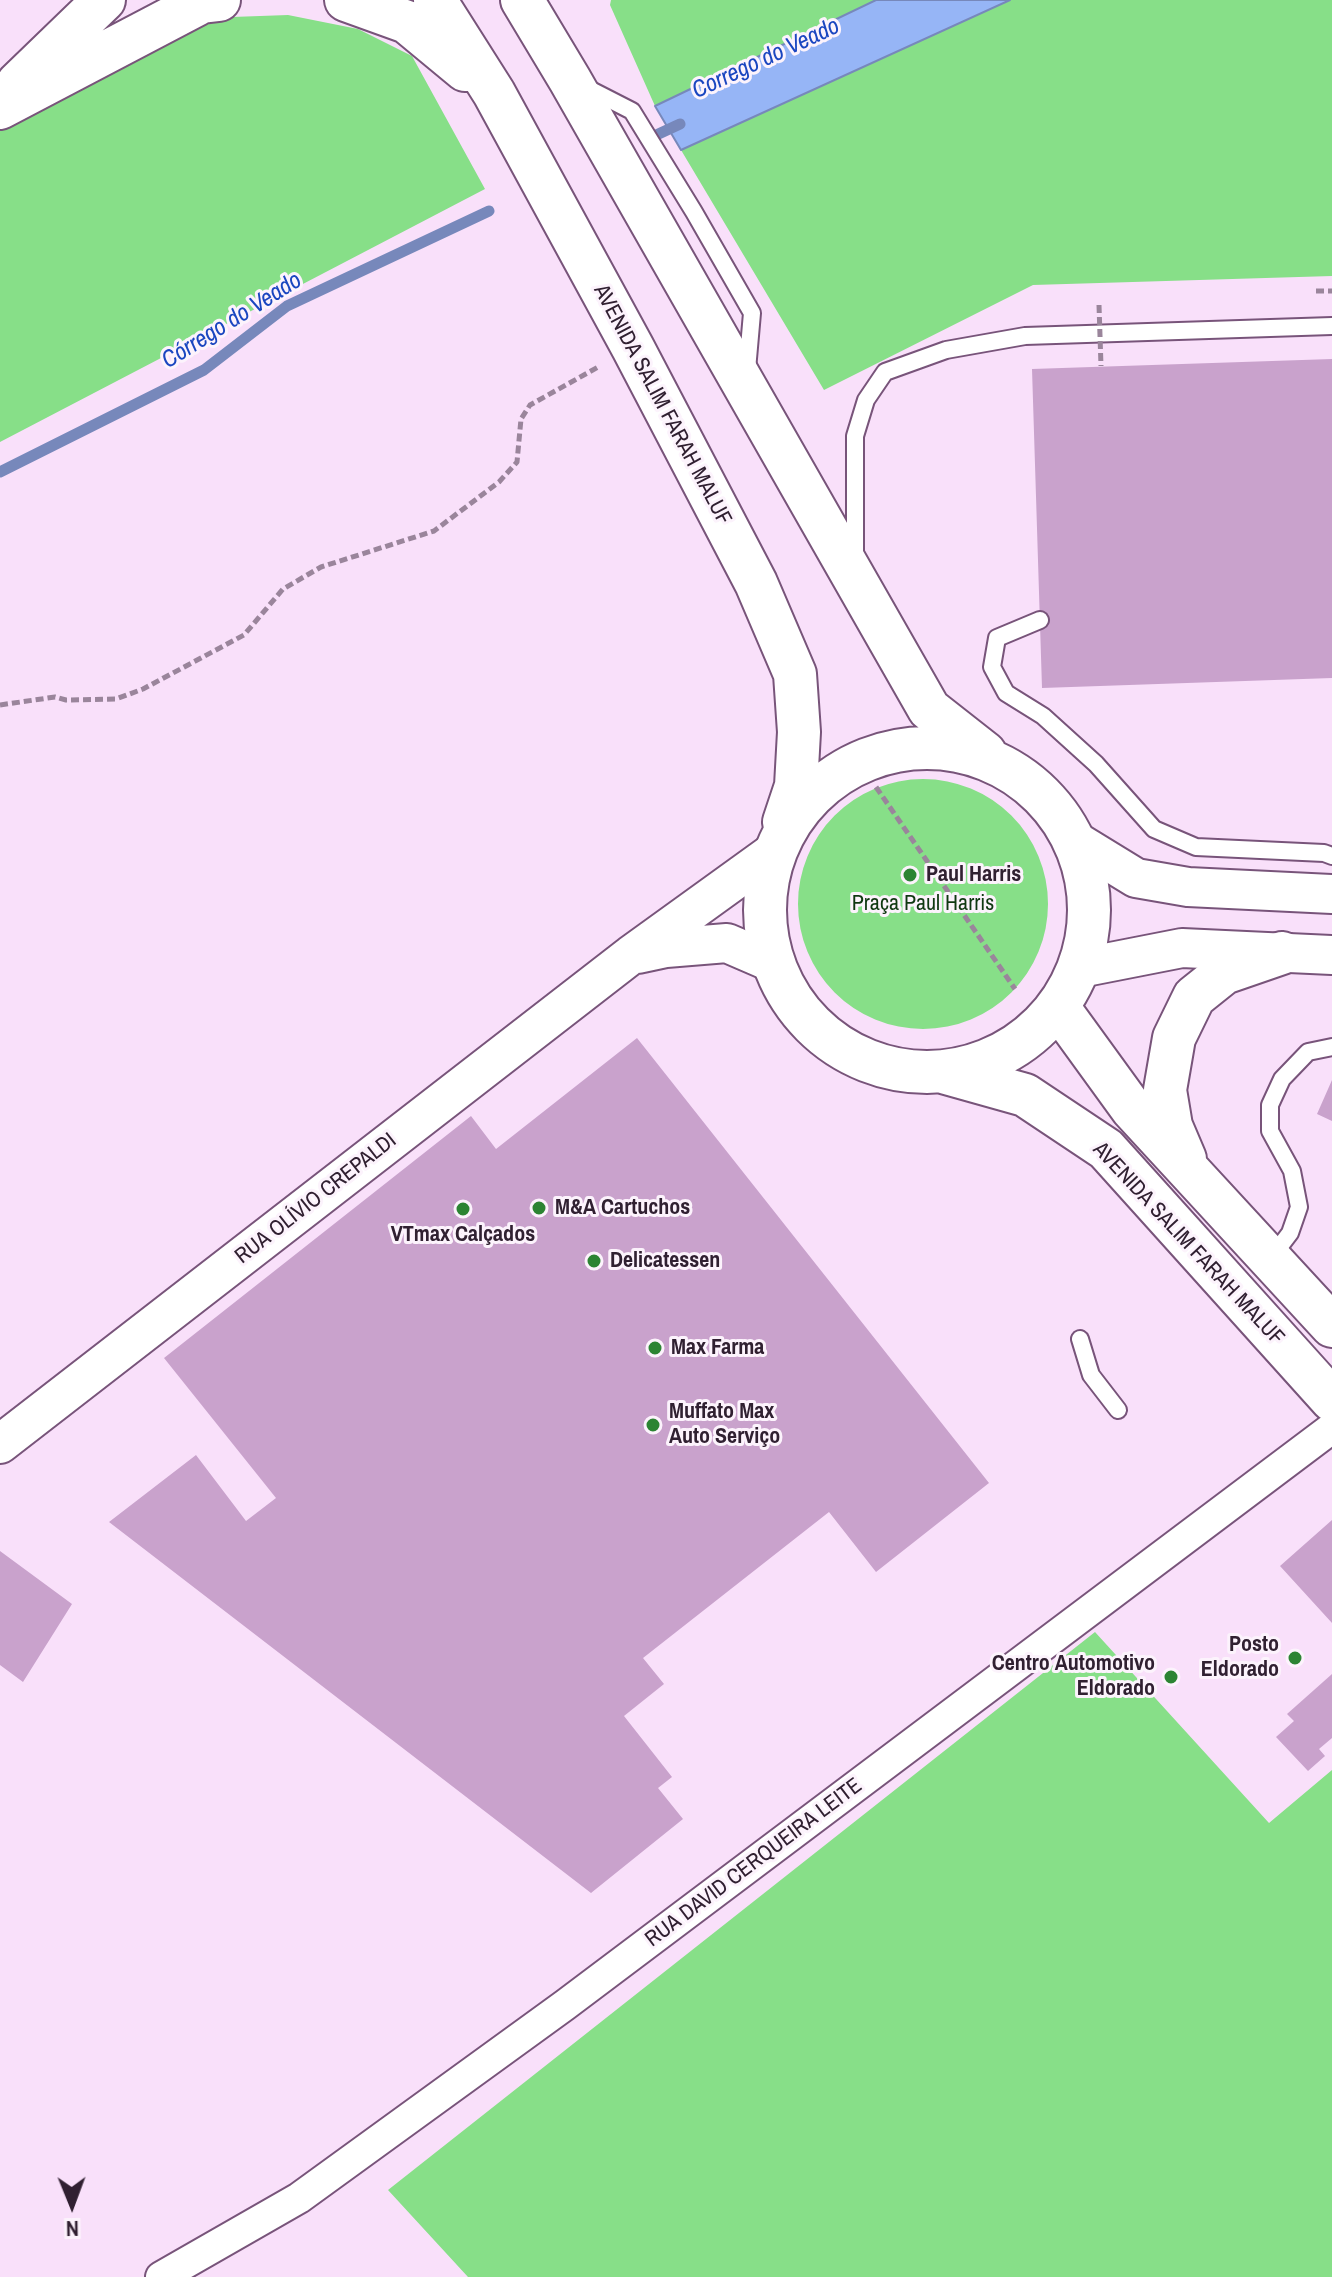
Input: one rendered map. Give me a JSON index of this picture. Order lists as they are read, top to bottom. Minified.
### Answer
{"streets":{"main road":["AVENIDA SALIM FARAH MALUF"],"street":["RUA OLÍVIO CREPALDI","RUA DAVID CERQUEIRA LEITE"]},"crossings":[["AVENIDA SALIM FARAH MALUF","RUA OLÍVIO CREPALDI"]],"water":["Corrego do Veado","Córrego do Veado"],"parks":["Praça Paul Harris"],"places":["Paul Harris","M&A Cartuchos","VTmax Calçados","Delicatessen","Max Farma","Muffato Max Auto Serviço","Posto Eldorado","Centro Automotivo Eldorado"],"north":"bottom"}
